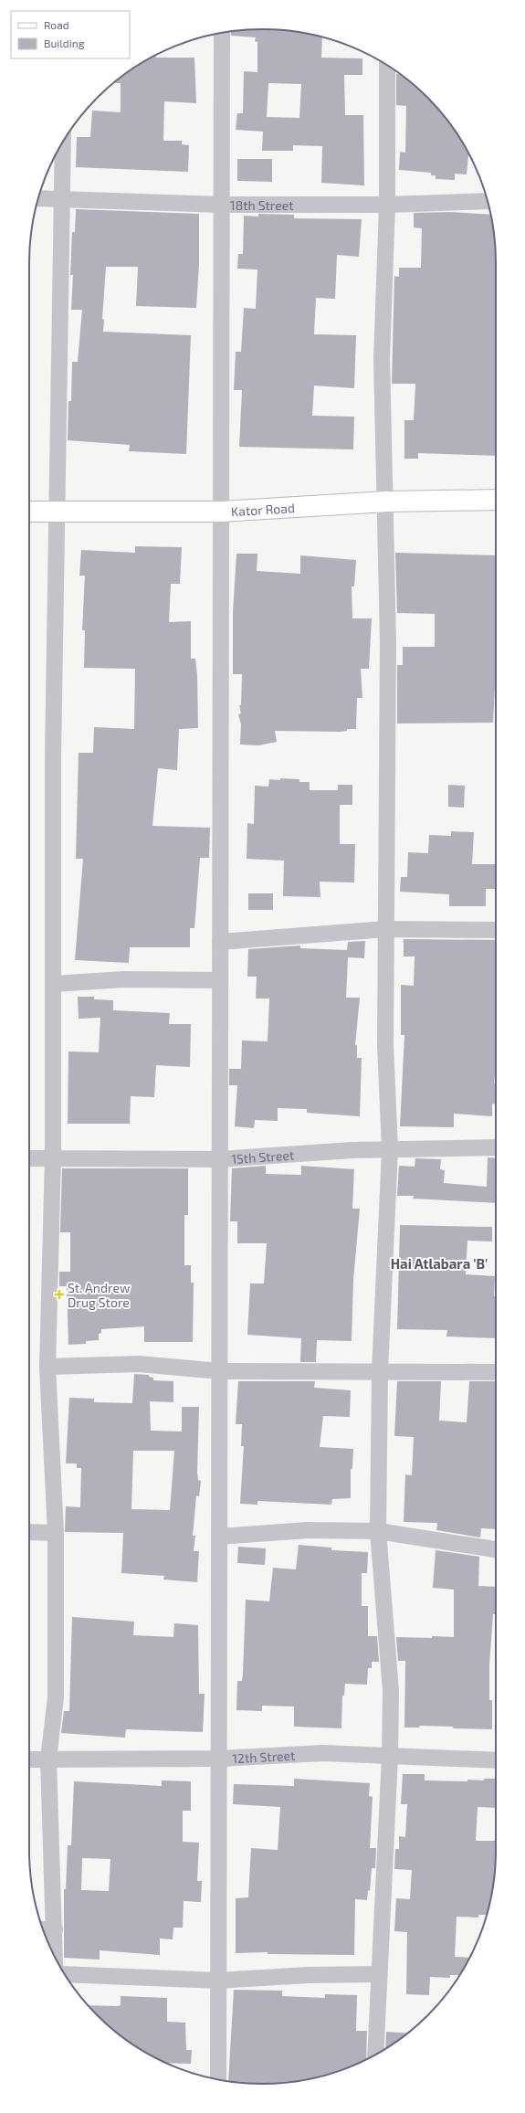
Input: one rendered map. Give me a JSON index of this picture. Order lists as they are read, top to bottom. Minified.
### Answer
{"streets":{"main road":["Kator Road"],"street":["18th Street","15th Street","12th Street"]},"districts":["Hai Atlabara 'B'"],"places":{"health":["St. Andrew Drug Store"]},"legend":["Road","Building"]}
